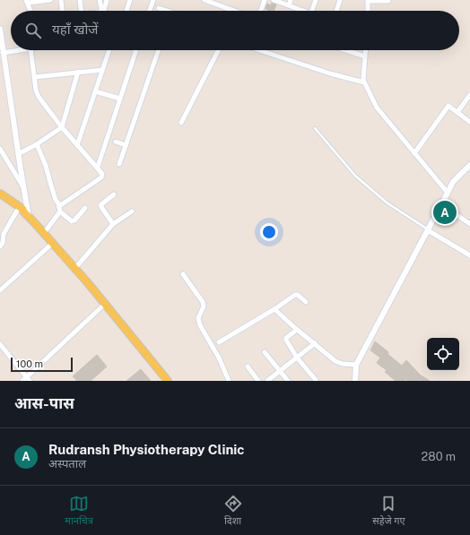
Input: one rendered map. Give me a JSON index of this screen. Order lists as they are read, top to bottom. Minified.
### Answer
{"scale_bar":"100 m","page":{"search":"यहाँ खोजें","pins":"A","scale":"100 m","heading":"आस-पास","list":[{"mark":"A","name":"Rudransh Physiotherapy Clinic","note":"अस्पताल","value":"280 m"}],"nav":["मानचित्र","दिशा","सहेजे गए"]}}
